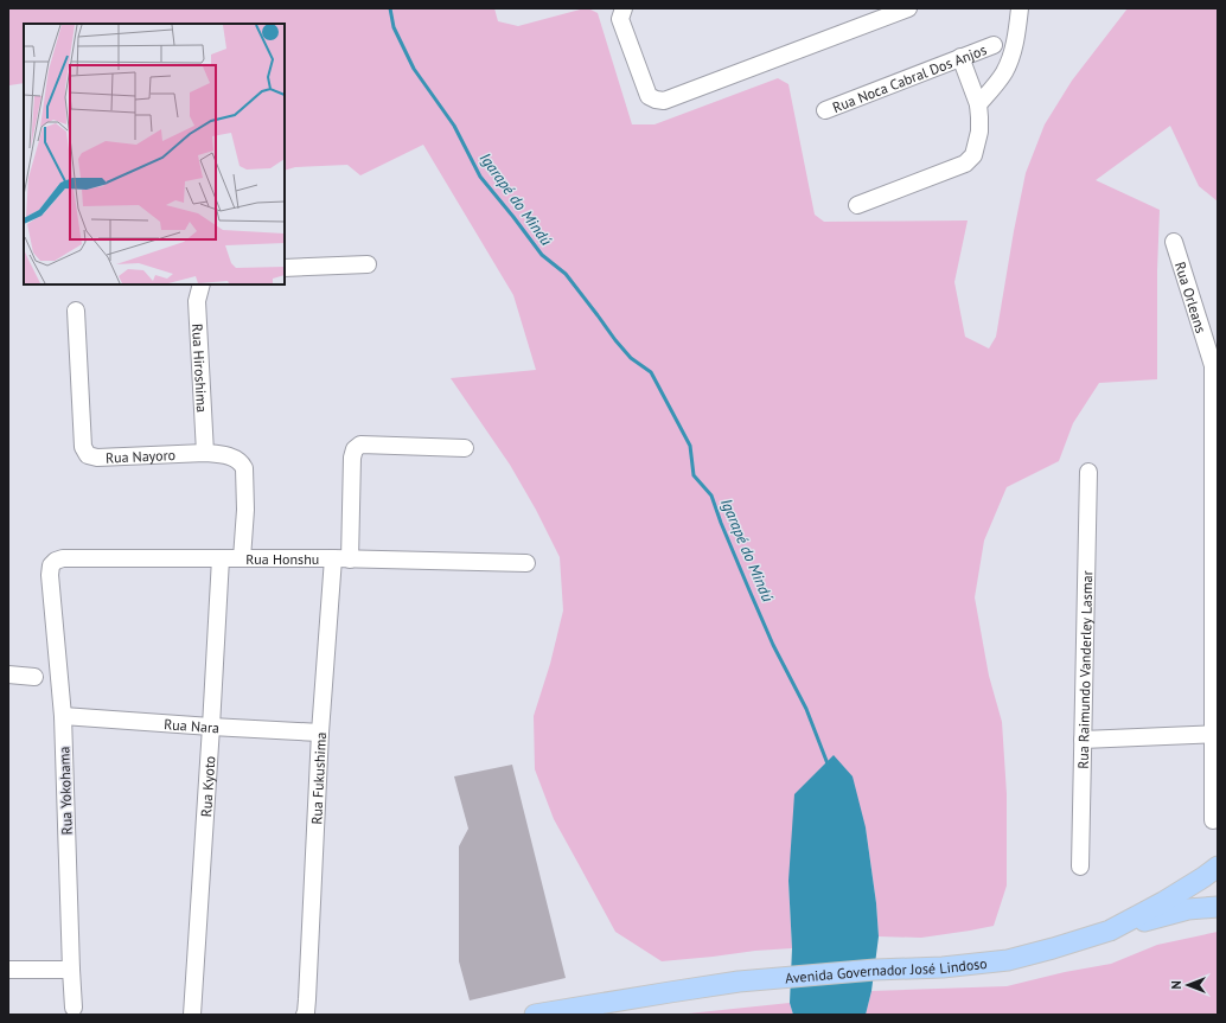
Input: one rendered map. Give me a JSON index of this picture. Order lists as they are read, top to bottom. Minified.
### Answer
{"streets":{"main road":["Avenida Governador José Lindoso"],"street":["Rua Noca Cabral Dos Anjos","Rua Orleans","Rua Hiroshima","Rua Nayoro","Rua Honshu","Rua Raimundo Vanderley Lasmar","Rua Nara","Rua Fukushima","Rua Kyoto","Rua Yokohama"]},"crossings":[["Rua Hiroshima","Rua Nayoro"],["Rua Nayoro","Rua Honshu"],["Rua Honshu","Rua Fukushima"],["Rua Honshu","Rua Kyoto"],["Rua Honshu","Rua Yokohama"],["Rua Nara","Rua Fukushima"],["Rua Nara","Rua Kyoto"],["Rua Nara","Rua Yokohama"]],"water":["Igarapé do Mindú"],"north":"left"}
